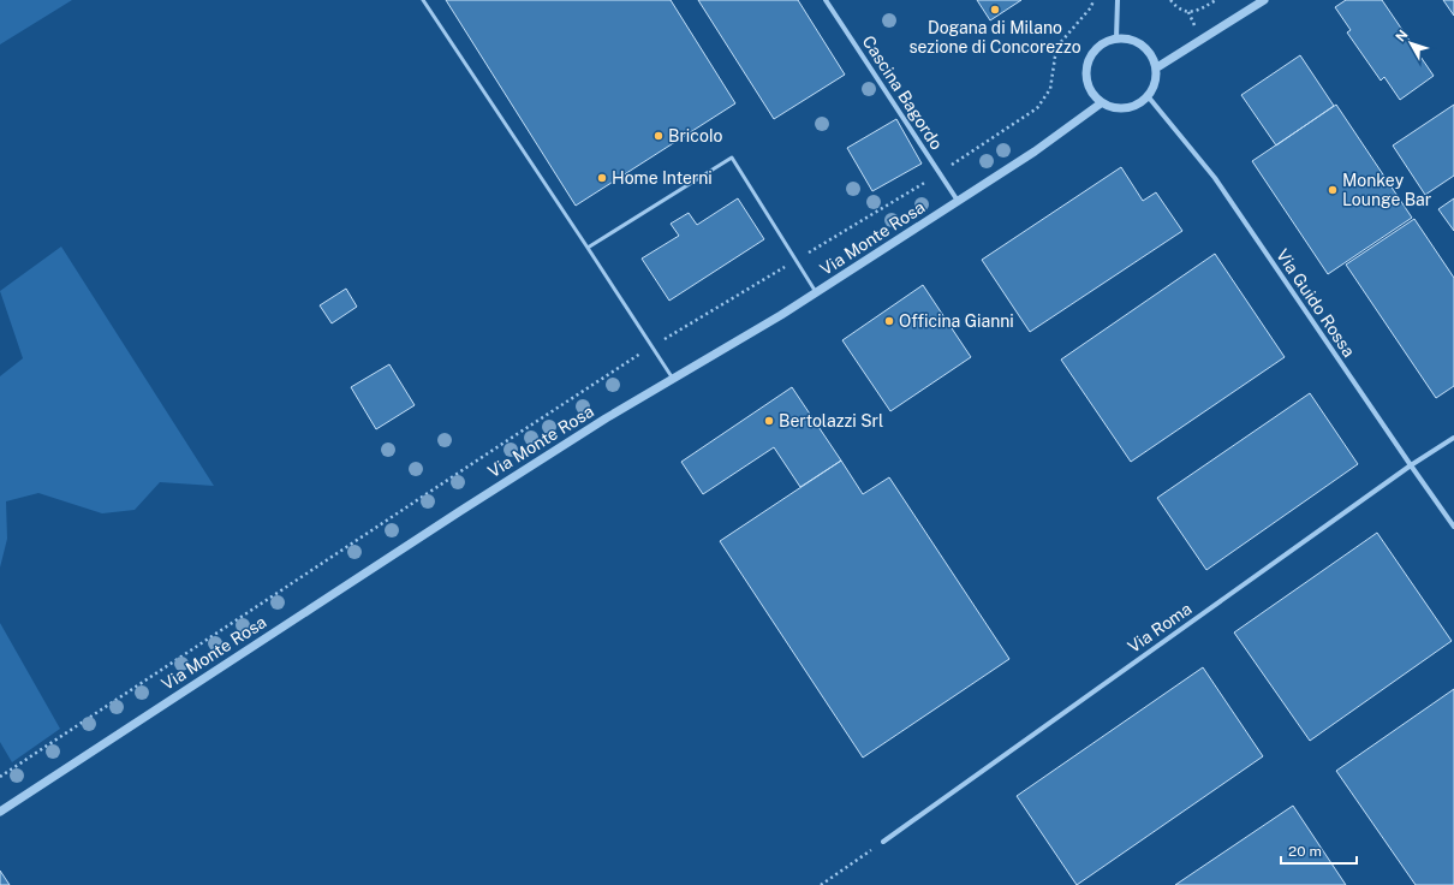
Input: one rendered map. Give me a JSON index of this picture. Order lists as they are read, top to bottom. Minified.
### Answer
{"streets":{"street":["Cascina Bagordo","Via Monte Rosa","Via Guido Rossa","Via Roma"]},"crossings":[["Cascina Bagordo","Via Monte Rosa"],["Via Monte Rosa","Via Guido Rossa"],["Via Guido Rossa","Via Roma"]],"places":["Dogana di Milano sezione di Concorezzo","BricoIo","Home Interni","Monkey Lounge Bar","Officina Gianni","Bertolazzi Srl"],"scale_bar":"20 m","north":"top left"}
